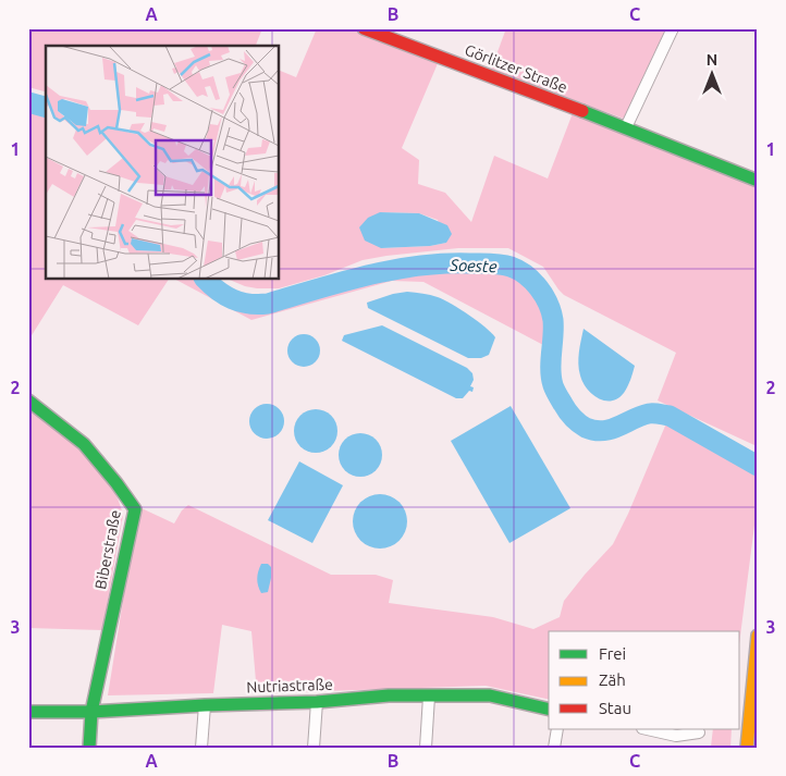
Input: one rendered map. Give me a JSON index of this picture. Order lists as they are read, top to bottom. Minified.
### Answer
{"streets":{"main road":["Görlitzer Straße","Biberstraße","Nutriastraße"]},"crossings":[["Biberstraße","Nutriastraße"]],"water":["Soeste"],"legend":["Frei","Zäh","Stau"],"north":"top","grid":{"columns":["A","B","C"],"rows":["1","2","3"]}}
